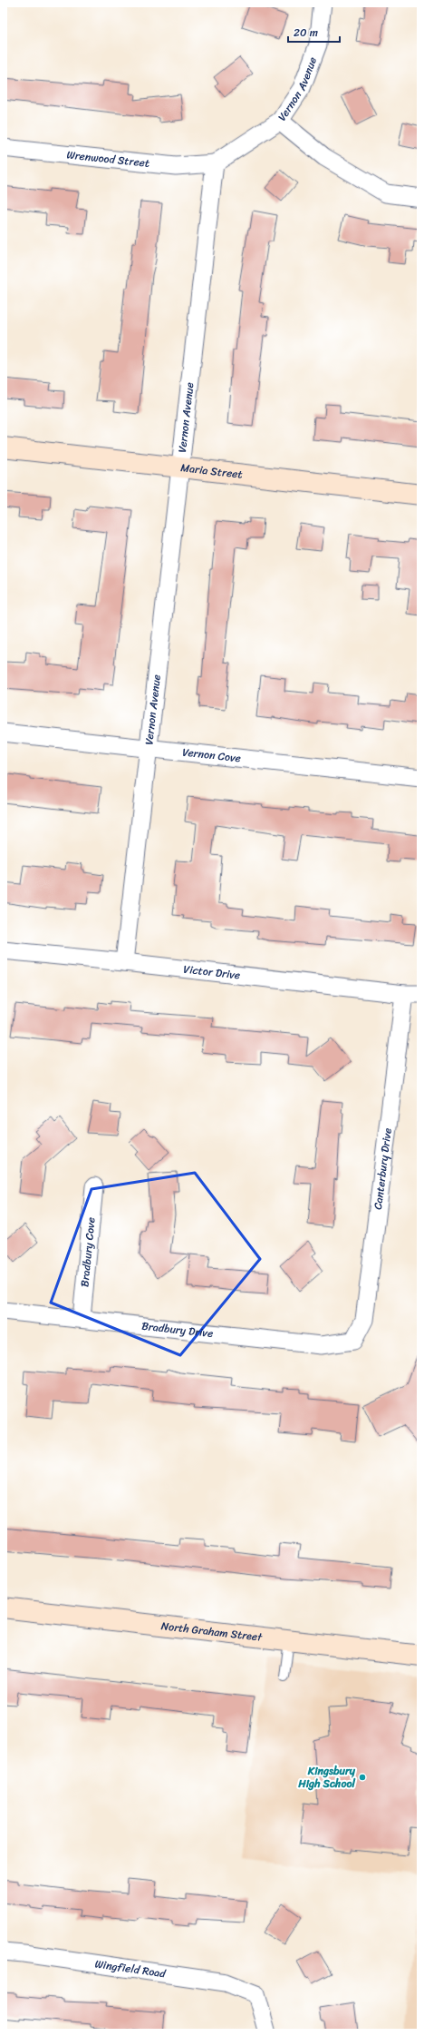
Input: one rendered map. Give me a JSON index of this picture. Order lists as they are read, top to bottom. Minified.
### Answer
{"streets":{"street":["Vernon Avenue","Wrenwood Street","Maria Street","Vernon Cove","Victor Drive","Canterbury Drive","Bradbury Cove","Bradbury Drive","North Graham Street","Wingfield Road"]},"crossings":[["Vernon Avenue","Wrenwood Street"],["Vernon Avenue","Maria Street"],["Vernon Avenue","Vernon Cove"],["Vernon Avenue","Victor Drive"],["Victor Drive","Canterbury Drive"],["Canterbury Drive","Bradbury Drive"],["Bradbury Cove","Bradbury Drive"]],"places":["Kingsbury High School"],"scale_bar":"20 m"}
